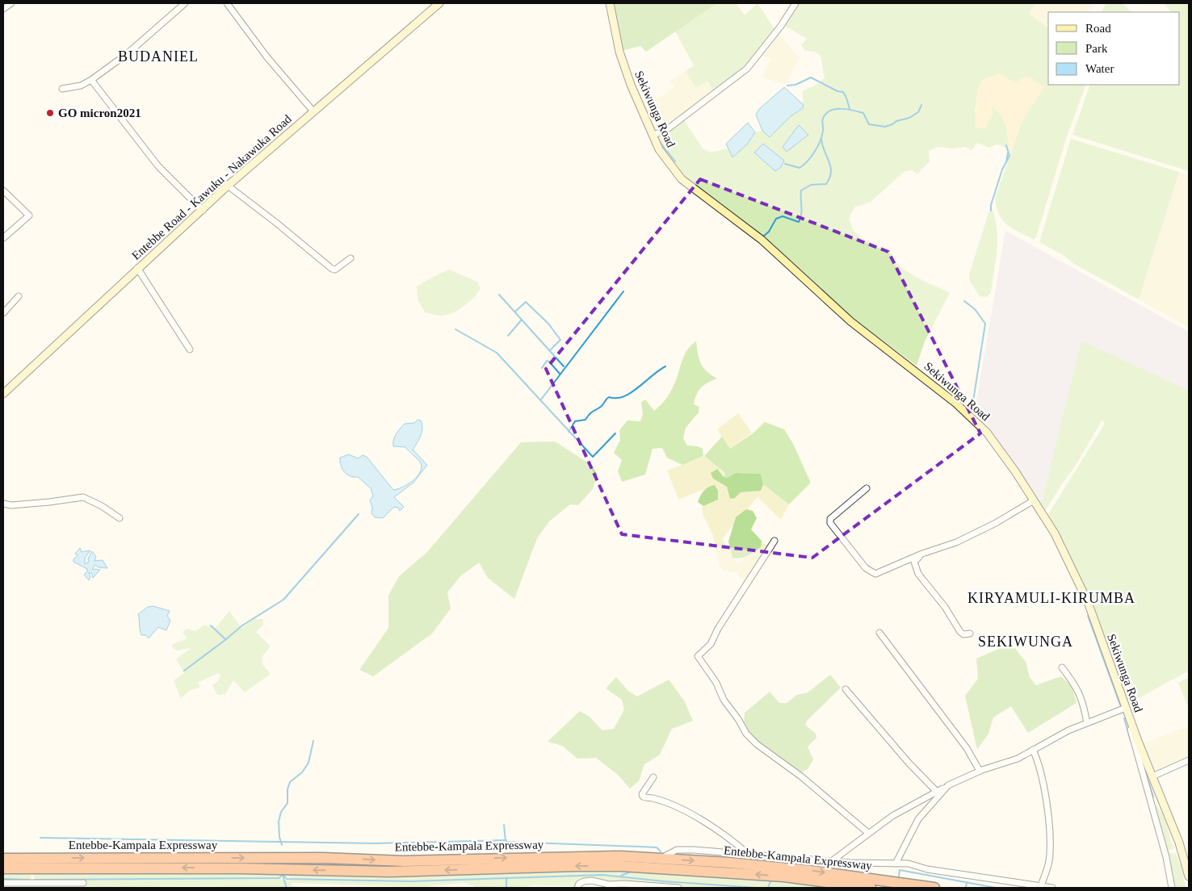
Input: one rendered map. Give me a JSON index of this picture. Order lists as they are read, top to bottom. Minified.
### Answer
{"streets":{"highway":["Entebbe-Kampala Expressway"],"main road":["Sekiwunga Road","Entebbe Road - Kawuku - Nakawuka Road"]},"districts":["BUDANIEL","KIRYAMULI-KIRUMBA","SEKIWUNGA"],"places":["GO micron2021"],"legend":["Road","Park","Water"]}
